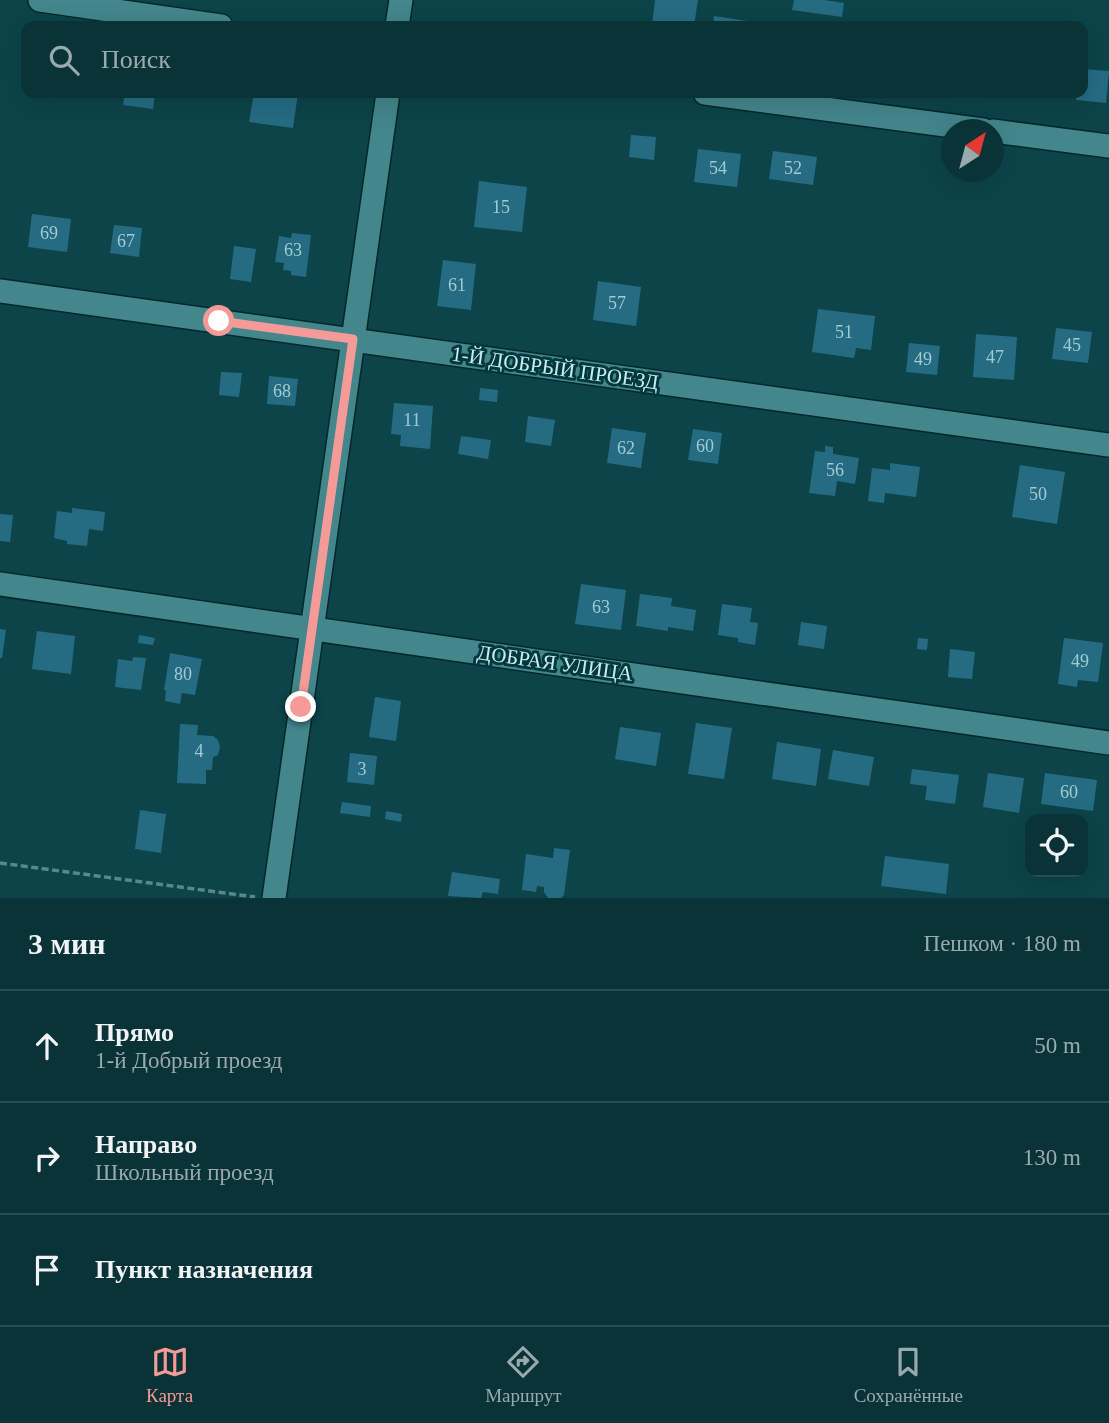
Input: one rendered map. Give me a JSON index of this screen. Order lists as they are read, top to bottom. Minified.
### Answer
{"streets":{"street":["1-Й ДОБРЫЙ ПРОЕЗД","ДОБРАЯ УЛИЦА"]},"house_numbers":["54","52","15","69","67","63","61","57","51","45","47","49","68","11","60","62","56","50","63","49","80","4","3","60"],"north":"top right","page":{"search":"Поиск","heading":["3 мин","Пешком · 180 m"],"list":[["Прямо","1-й Добрый проезд","50 m"],["Направо","Школьный проезд","130 m"],"Пункт назначения"],"nav":["Карта","Маршрут","Сохранённые"]}}
